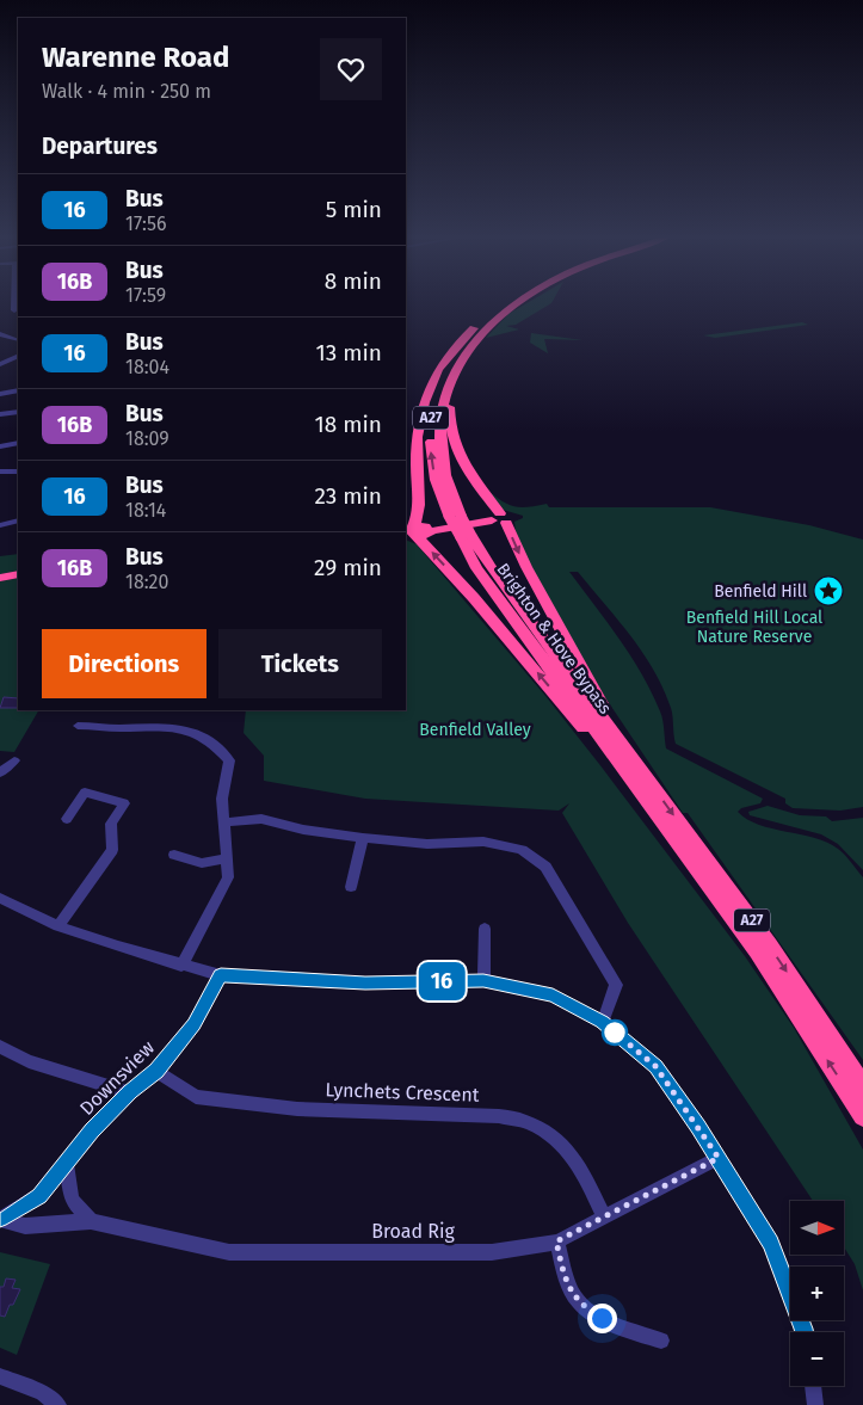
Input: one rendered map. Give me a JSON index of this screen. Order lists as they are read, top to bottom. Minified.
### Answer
{"streets":{"highway":["A27","Brighton & Hove Bypass"],"street":["Downsview","Lynchets Crescent","Broad Rig"]},"crossings":[["A27","Brighton & Hove Bypass"],["Downsview","Lynchets Crescent"],["Downsview","Broad Rig"],["Lynchets Crescent","Broad Rig"]],"parks":["Benfield Hill Local Nature Reserve","Benfield Valley"],"places":{"place":["Benfield Hill"]},"lines":["bus line 16"],"north":"right","page":{"on_map":"16","heading":[["Warenne Road","Walk · 4 min · 250 m"],"Departures"],"list":[{"mark":"16","name":"Bus","note":"17:56","value":"5 min"},{"mark":"16B","name":"Bus","note":"17:59","value":"8 min"},{"mark":"16","name":"Bus","note":"18:04","value":"13 min"},{"mark":"16B","name":"Bus","note":"18:09","value":"18 min"},{"mark":"16","name":"Bus","note":"18:14","value":"23 min"},{"mark":"16B","name":"Bus","note":"18:20","value":"29 min"}],"buttons":["Directions","Tickets"],"map_buttons":["+","−"]}}
